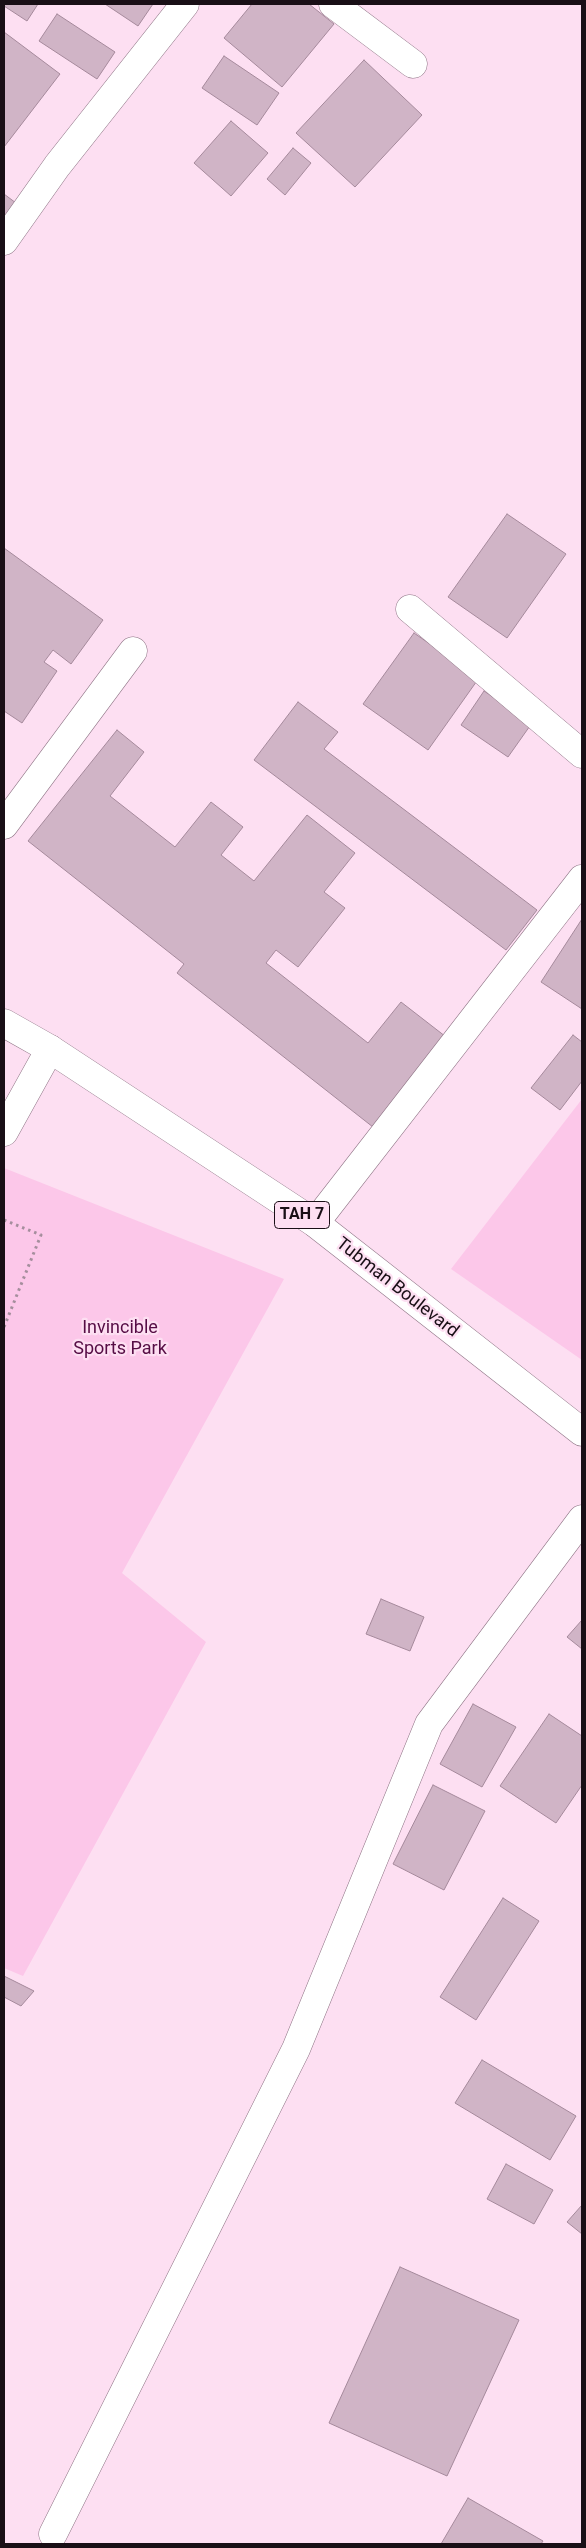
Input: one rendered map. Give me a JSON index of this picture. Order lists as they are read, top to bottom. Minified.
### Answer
{"streets":{"main road":["TAH 7","Tubman Boulevard"]},"parks":["Invincible Sports Park"]}
